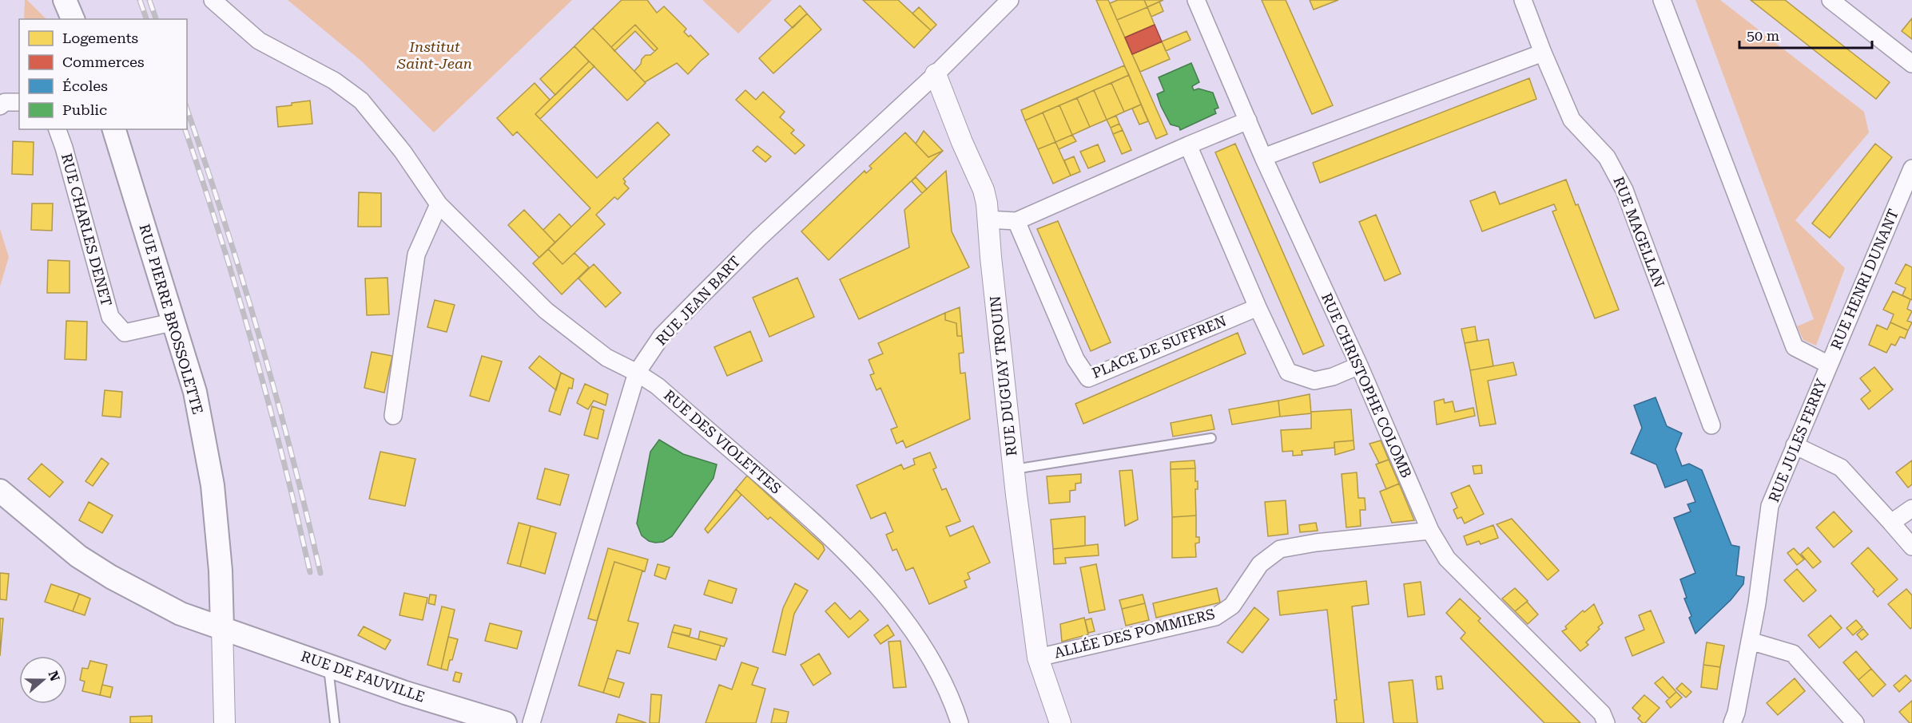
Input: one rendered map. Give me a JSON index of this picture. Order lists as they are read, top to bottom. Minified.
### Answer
{"streets":{"main road":["RUE PIERRE BROSSOLETTE","RUE DE FAUVILLE"],"street":["RUE CHARLES DENET","RUE MAGELLAN","RUE HENRI DUNANT","RUE JEAN BART","PLACE DE SUFFREN","RUE DUGUAY TROUIN","RUE CHRISTOPHE COLOMB","RUE JULES FERRY","RUE DES VIOLETTES","ALLÉE DES POMMIERS"]},"crossings":[["RUE CHARLES DENET","RUE PIERRE BROSSOLETTE"],["RUE HENRI DUNANT","RUE JULES FERRY"],["RUE JEAN BART","RUE DUGUAY TROUIN"],["RUE JEAN BART","RUE DES VIOLETTES"],["RUE PIERRE BROSSOLETTE","RUE DE FAUVILLE"],["RUE DUGUAY TROUIN","ALLÉE DES POMMIERS"],["RUE CHRISTOPHE COLOMB","ALLÉE DES POMMIERS"]],"parks":["Institut Saint-Jean"],"legend":["Logements","Commerces","Écoles","Public"],"scale_bar":"50 m","north":"right"}
